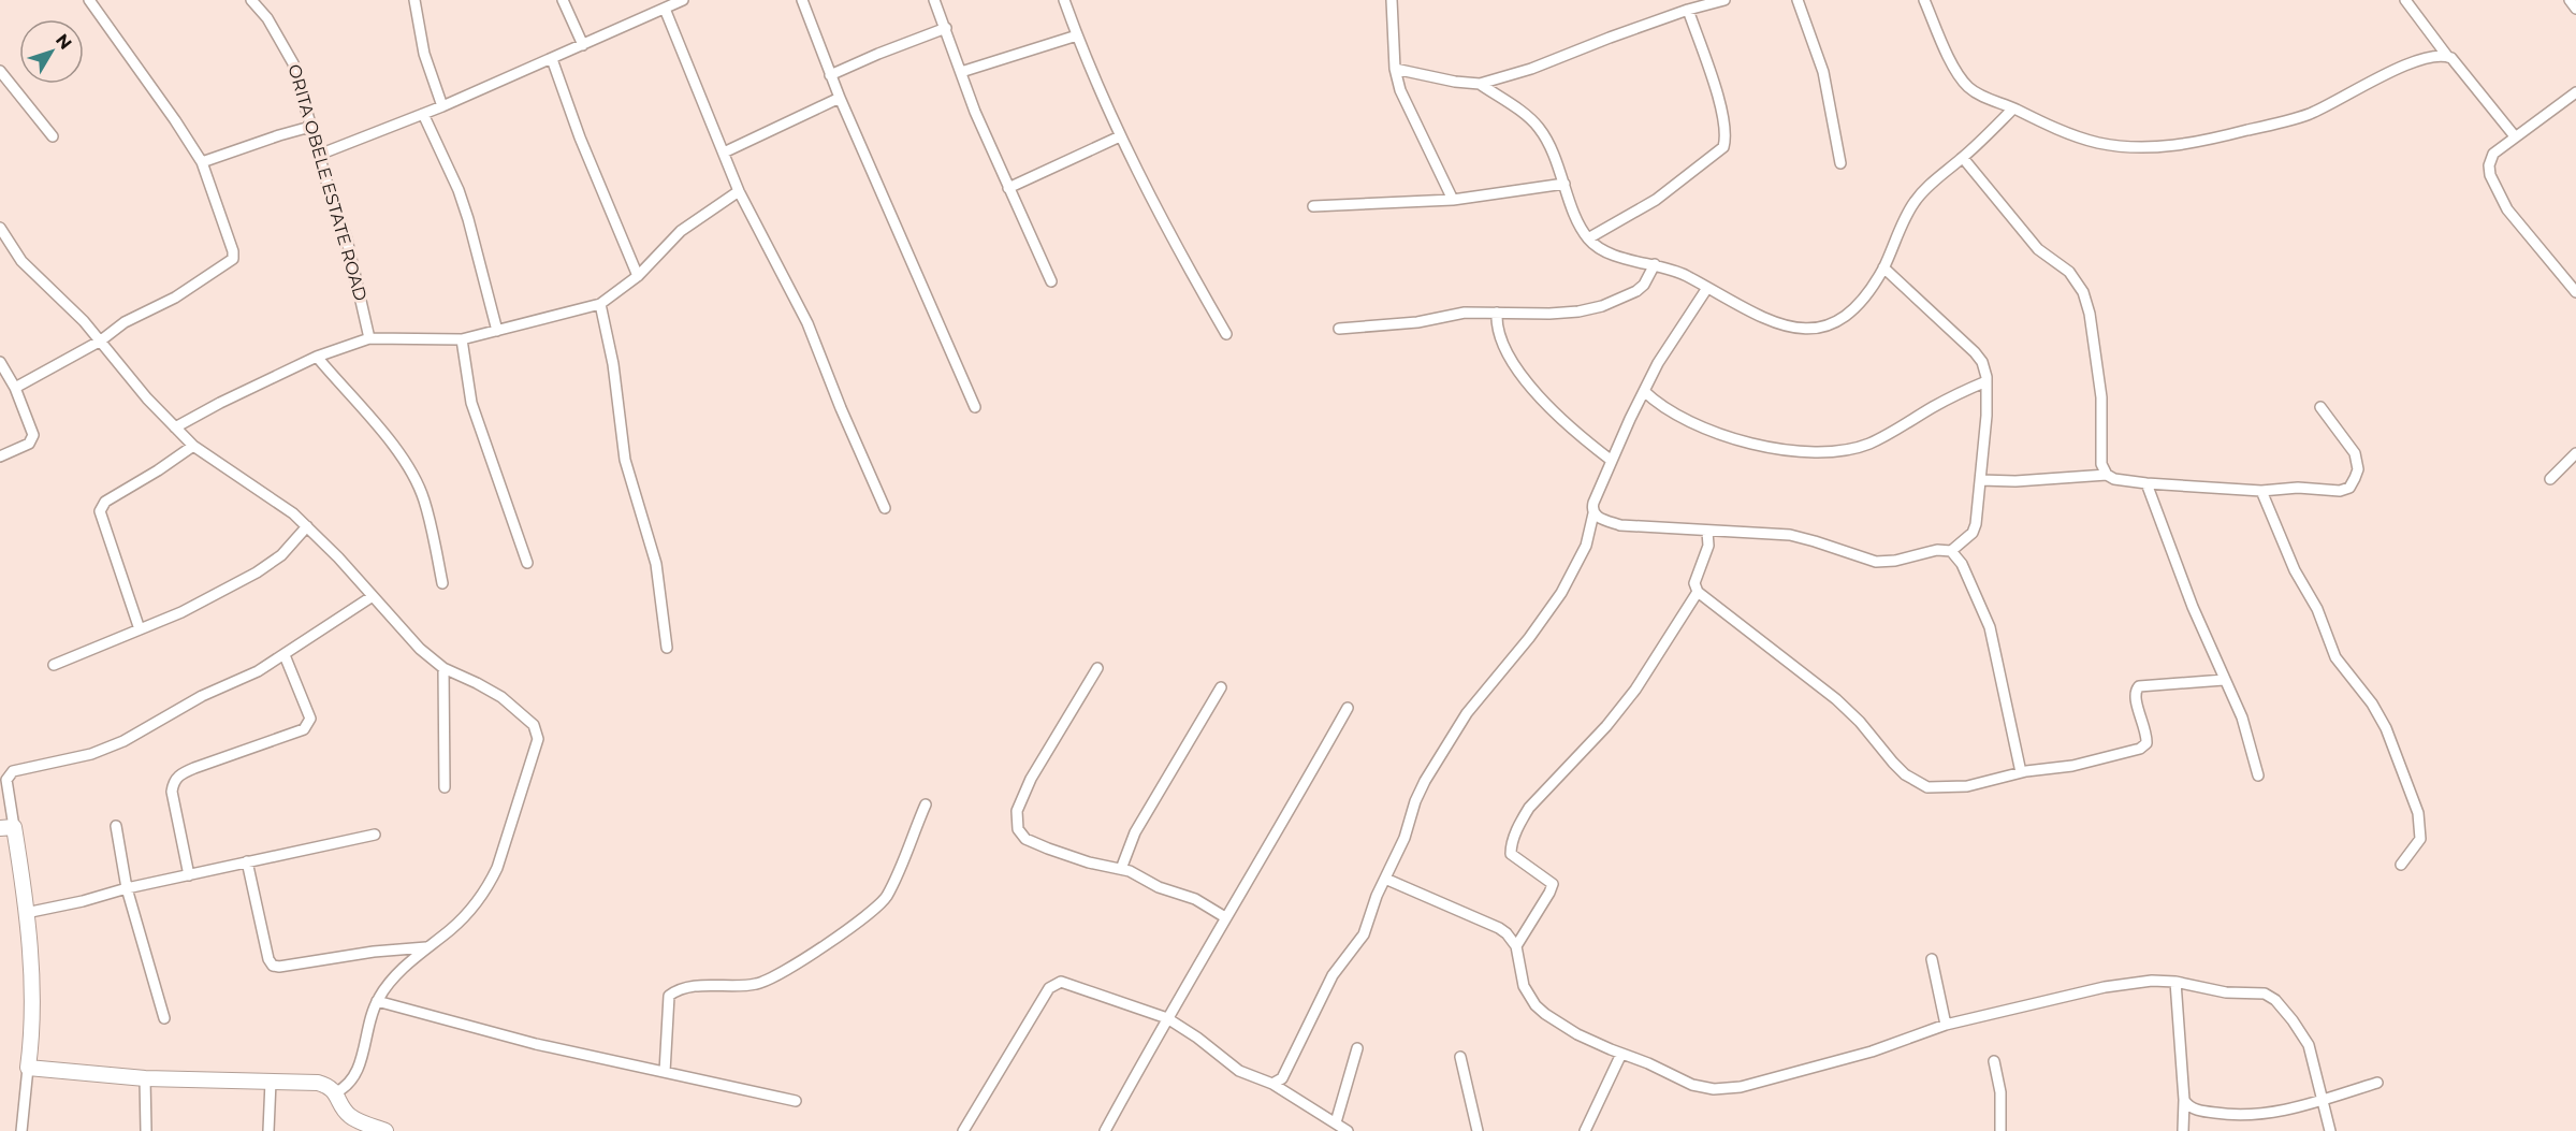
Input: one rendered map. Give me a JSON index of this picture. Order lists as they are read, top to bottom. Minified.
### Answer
{"streets":{"street":["ORITA OBELE ESTATE ROAD"]},"north":"top right"}
